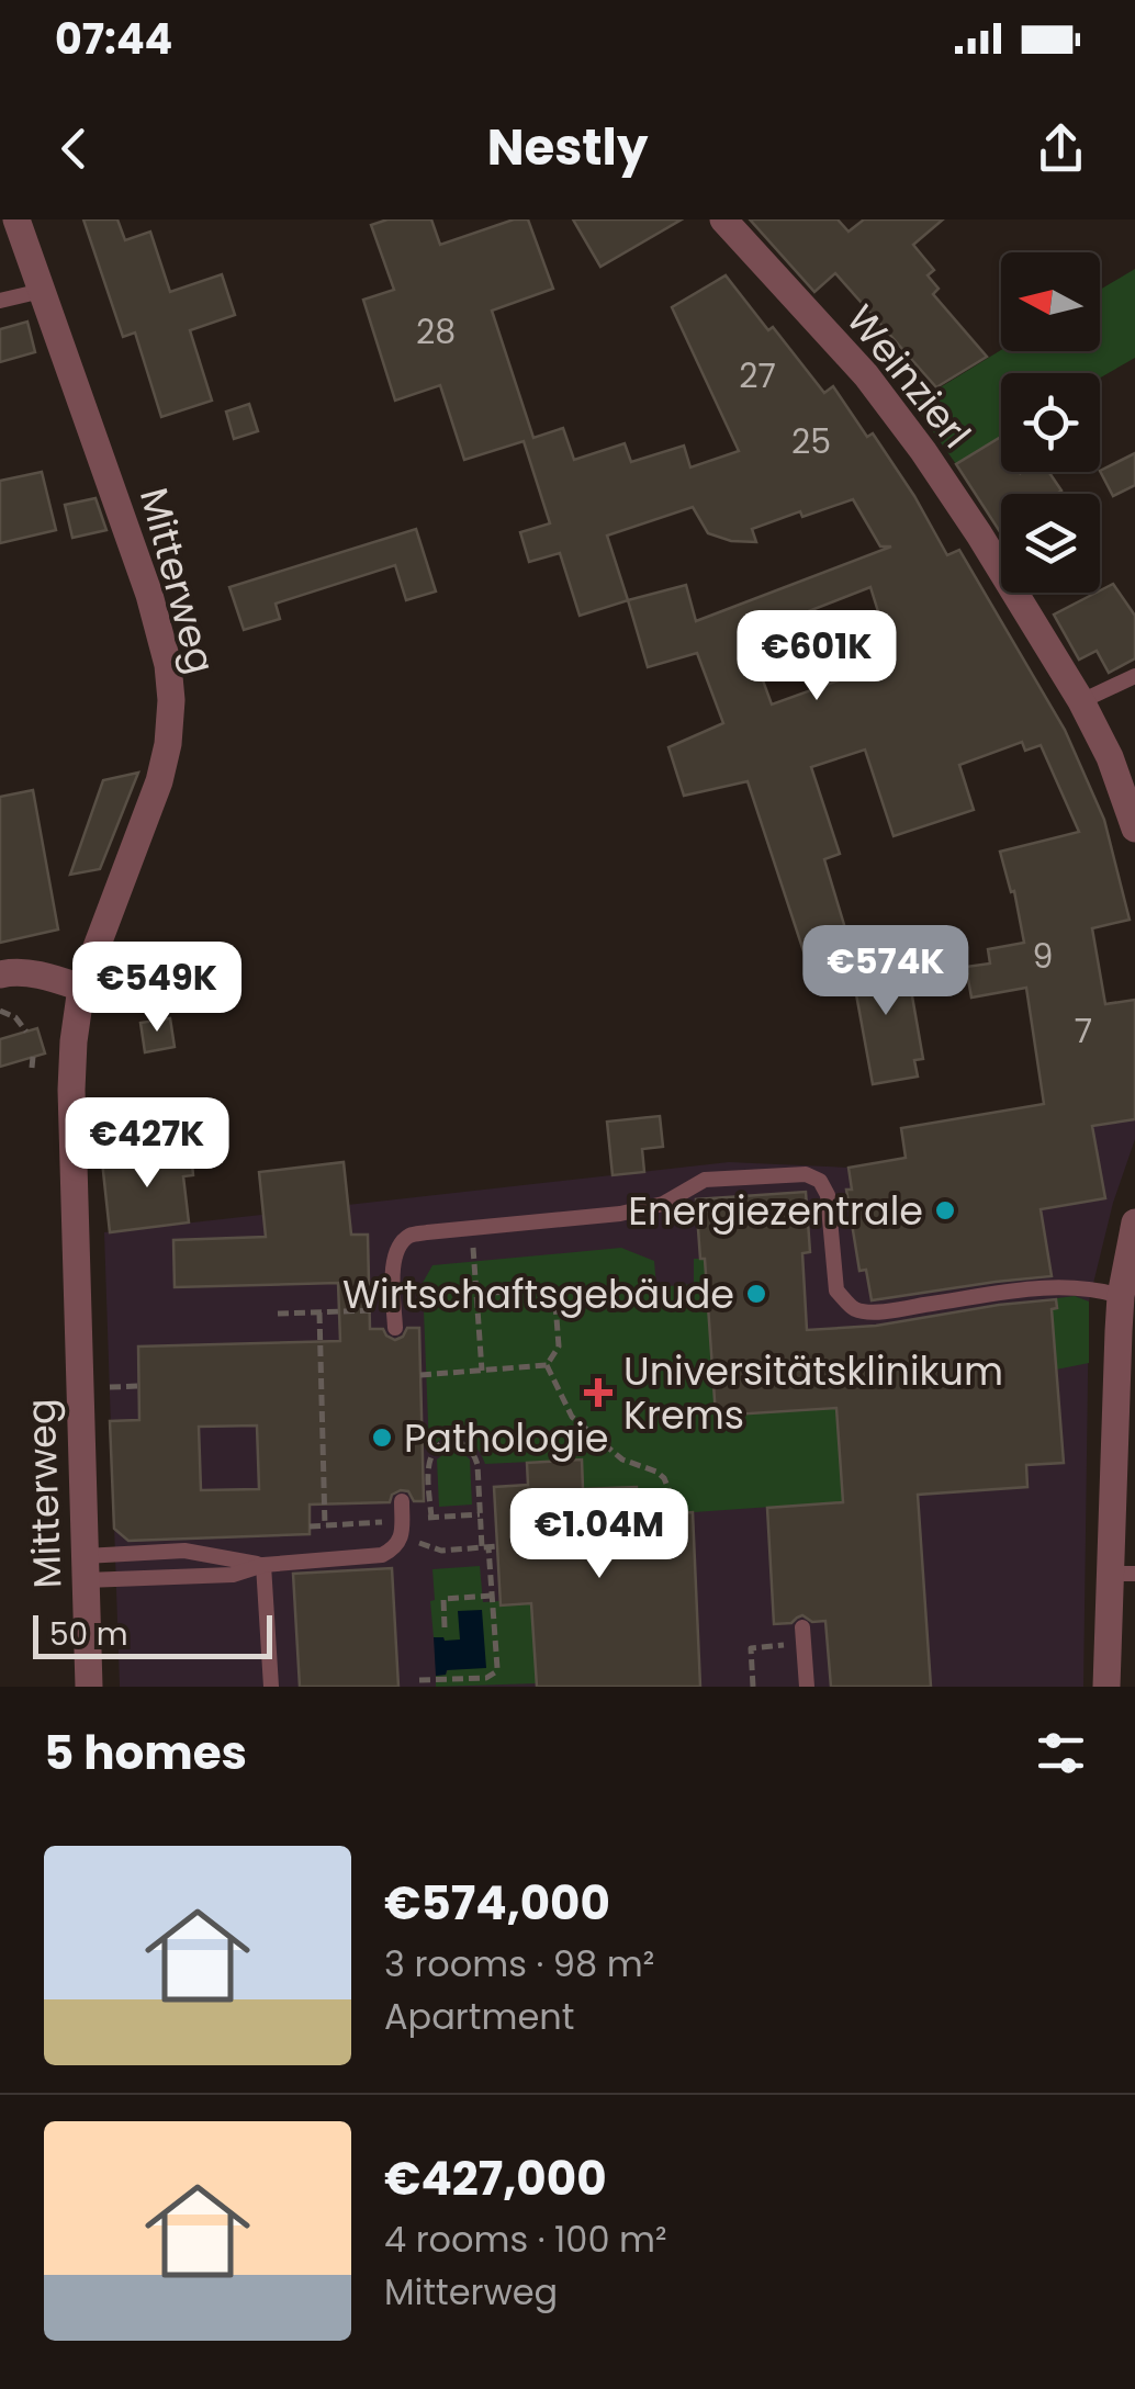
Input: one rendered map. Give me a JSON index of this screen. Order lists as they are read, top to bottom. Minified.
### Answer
{"streets":{"street":["Weinzierl","Mitterweg"]},"places":{"other":["Energiezentrale","Wirtschaftsgebäude","Pathologie"],"health":["Universitätsklinikum Krems"]},"house_numbers":["28","27","25","9","7"],"scale_bar":"50 m","north":"left","page":{"status":"07:44","header":"Nestly","price":["€601K","€574K","€549K","€427K","€1.04M"],"scale":"50 m","heading":"5 homes","list":[{"name":"€574,000","note":"3 rooms · 98 m² · Apartment"},{"name":"€427,000","note":"4 rooms · 100 m² · Mitterweg"}]}}
